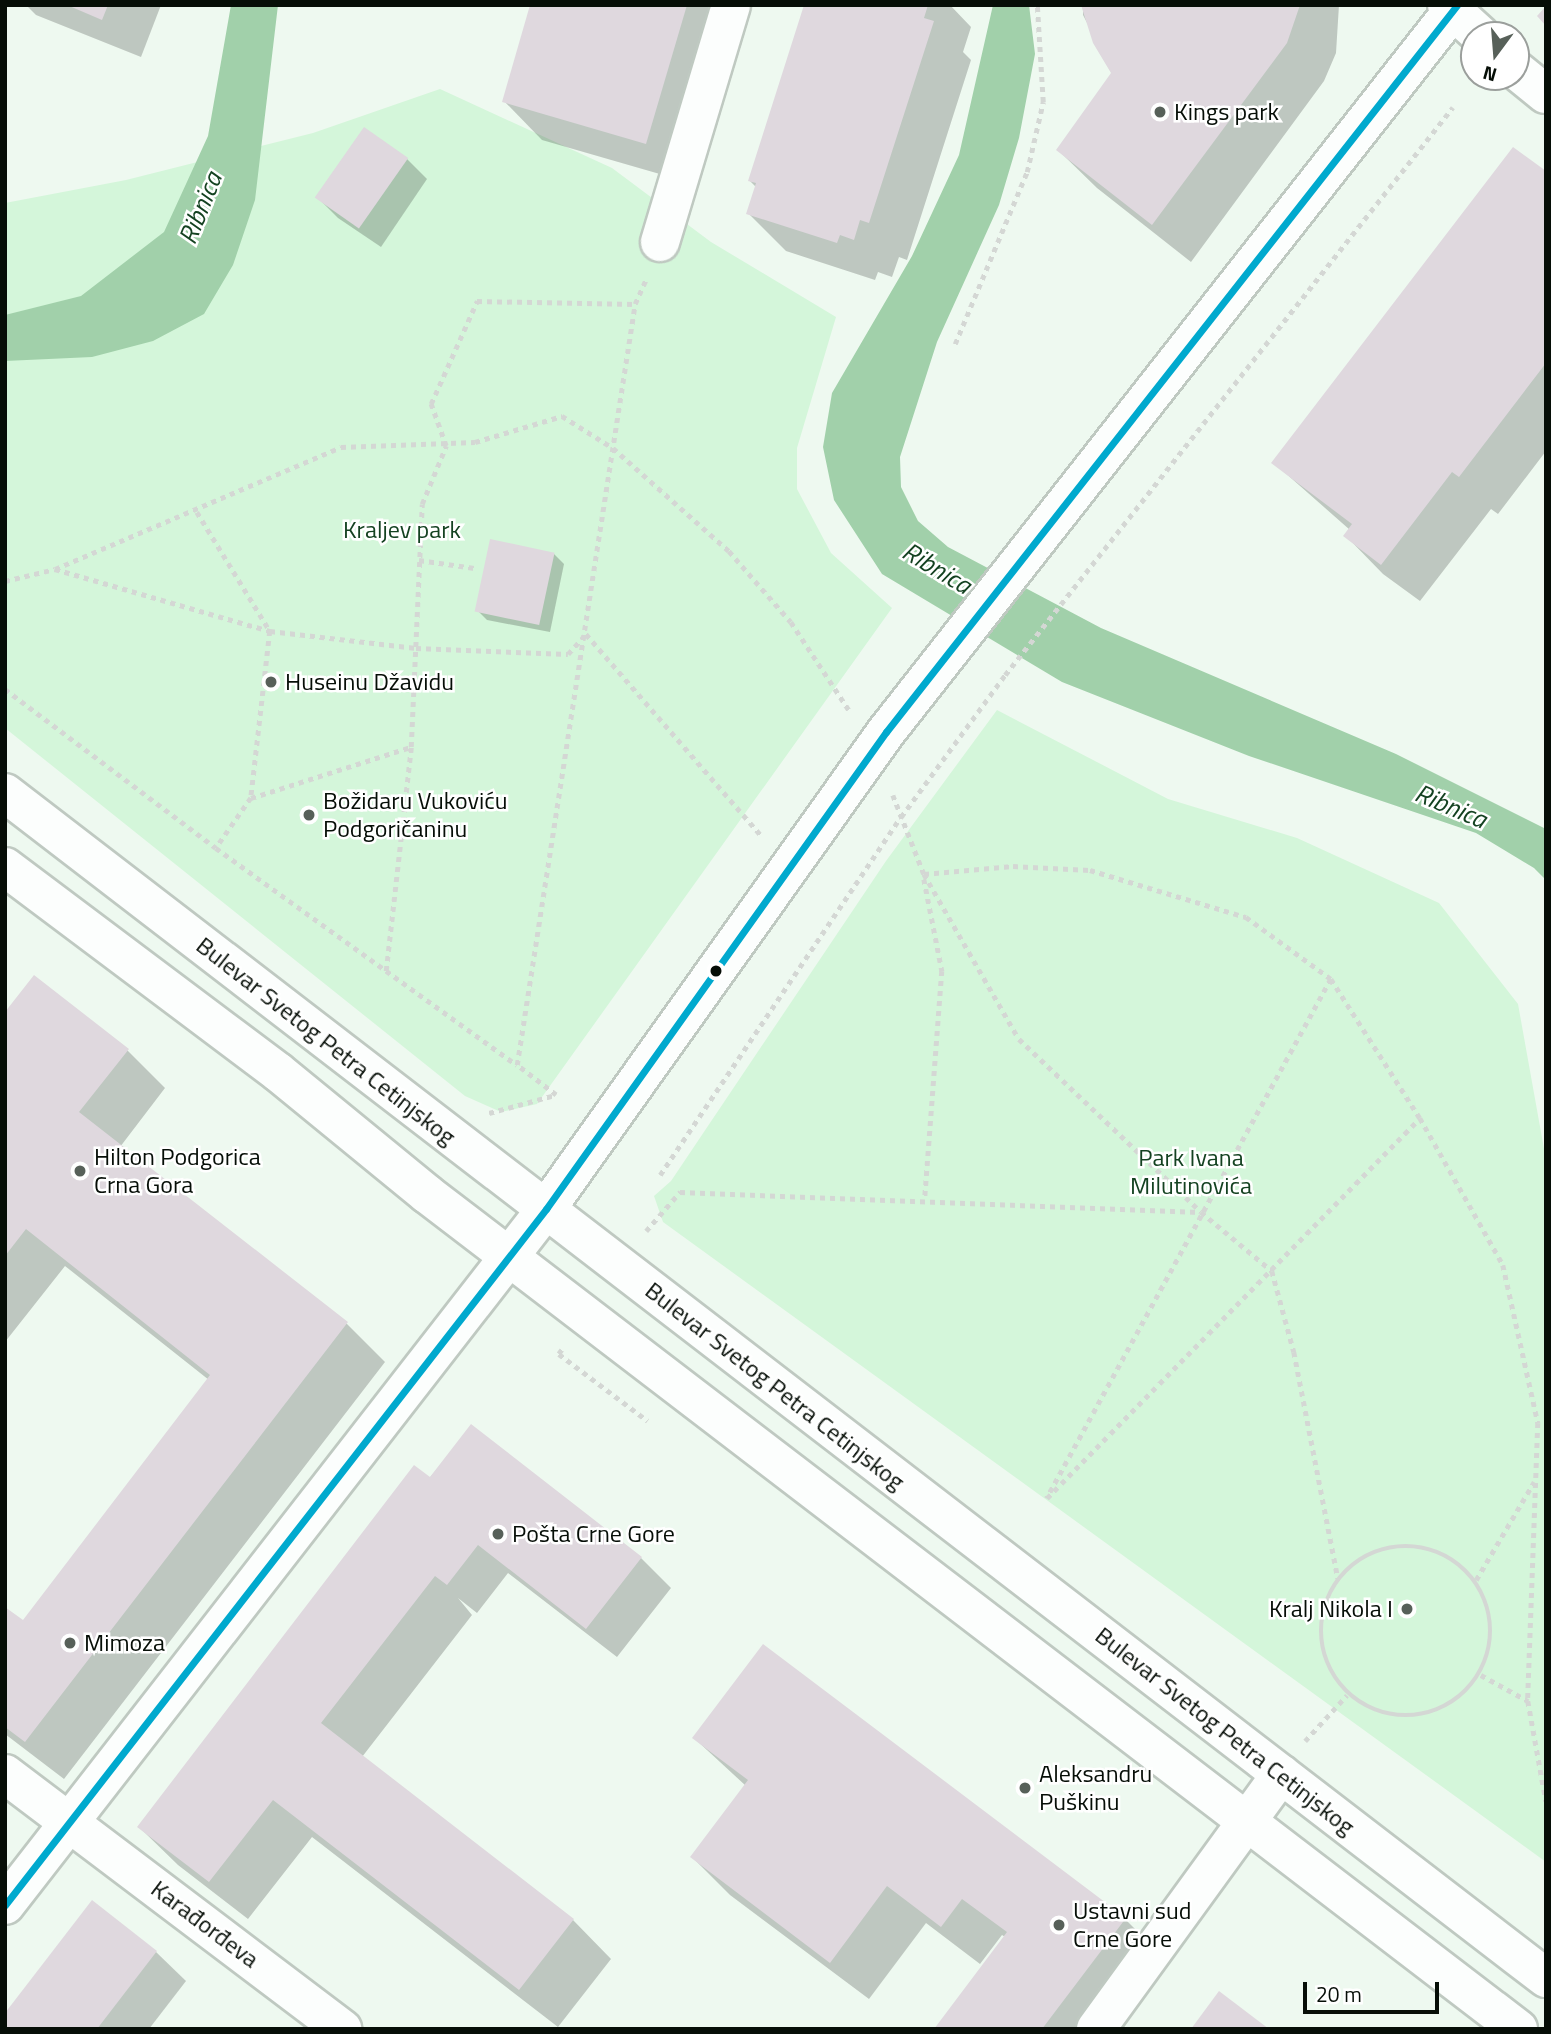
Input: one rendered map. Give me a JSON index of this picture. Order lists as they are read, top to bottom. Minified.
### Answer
{"streets":{"main road":["Bulevar Svetog Petra Cetinjskog","Karađorđeva"]},"water":["Ribnica"],"parks":["Kraljev park","Park Ivana Milutinovića"],"places":["Kings park","Huseinu Džavidu","Božidaru Vukoviću Podgoričaninu","Hilton Podgorica Crna Gora","Pošta Crne Gore","Kralj Nikola I","Mimoza","Aleksandru Puškinu","Ustavni sud Crne Gore"],"scale_bar":"20 m","north":"bottom"}
